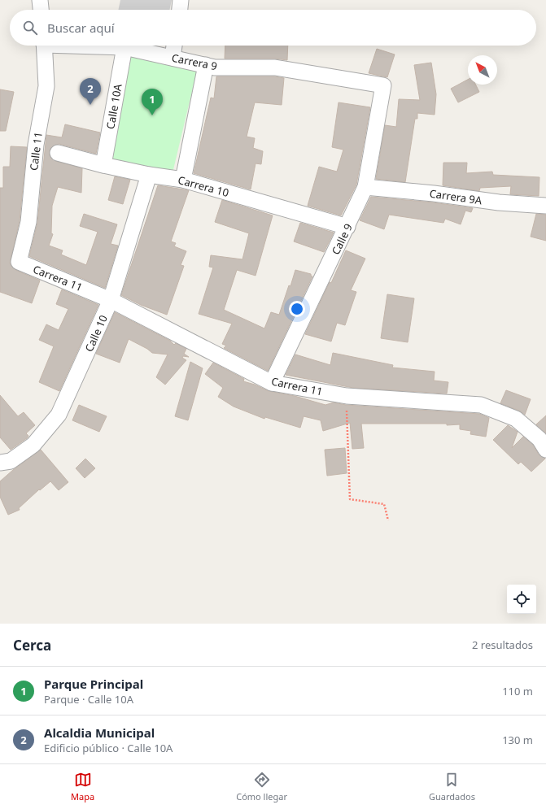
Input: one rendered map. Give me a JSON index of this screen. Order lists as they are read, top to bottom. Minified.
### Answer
{"streets":{"street":["Carrera 9","Calle 10A","Calle 11","Carrera 10","Carrera 9A","Calle 9","Carrera 11","Calle 10"]},"crossings":[["Carrera 9","Calle 10A"],["Carrera 9","Calle 9"],["Calle 10A","Carrera 10"],["Calle 11","Carrera 11"],["Carrera 10","Calle 9"],["Carrera 10","Calle 10"],["Carrera 9A","Calle 9"],["Calle 9","Carrera 11"],["Carrera 11","Calle 10"]],"north":"top left","page":{"search":"Buscar aquí","pins":["2","1"],"heading":["Cerca","2 resultados"],"list":[{"mark":"1","name":"Parque Principal","note":"Parque · Calle 10A","value":"110 m"},{"mark":"2","name":"Alcaldia Municipal","note":"Edificio público · Calle 10A","value":"130 m"}],"nav":["Mapa","Cómo llegar","Guardados"]}}
